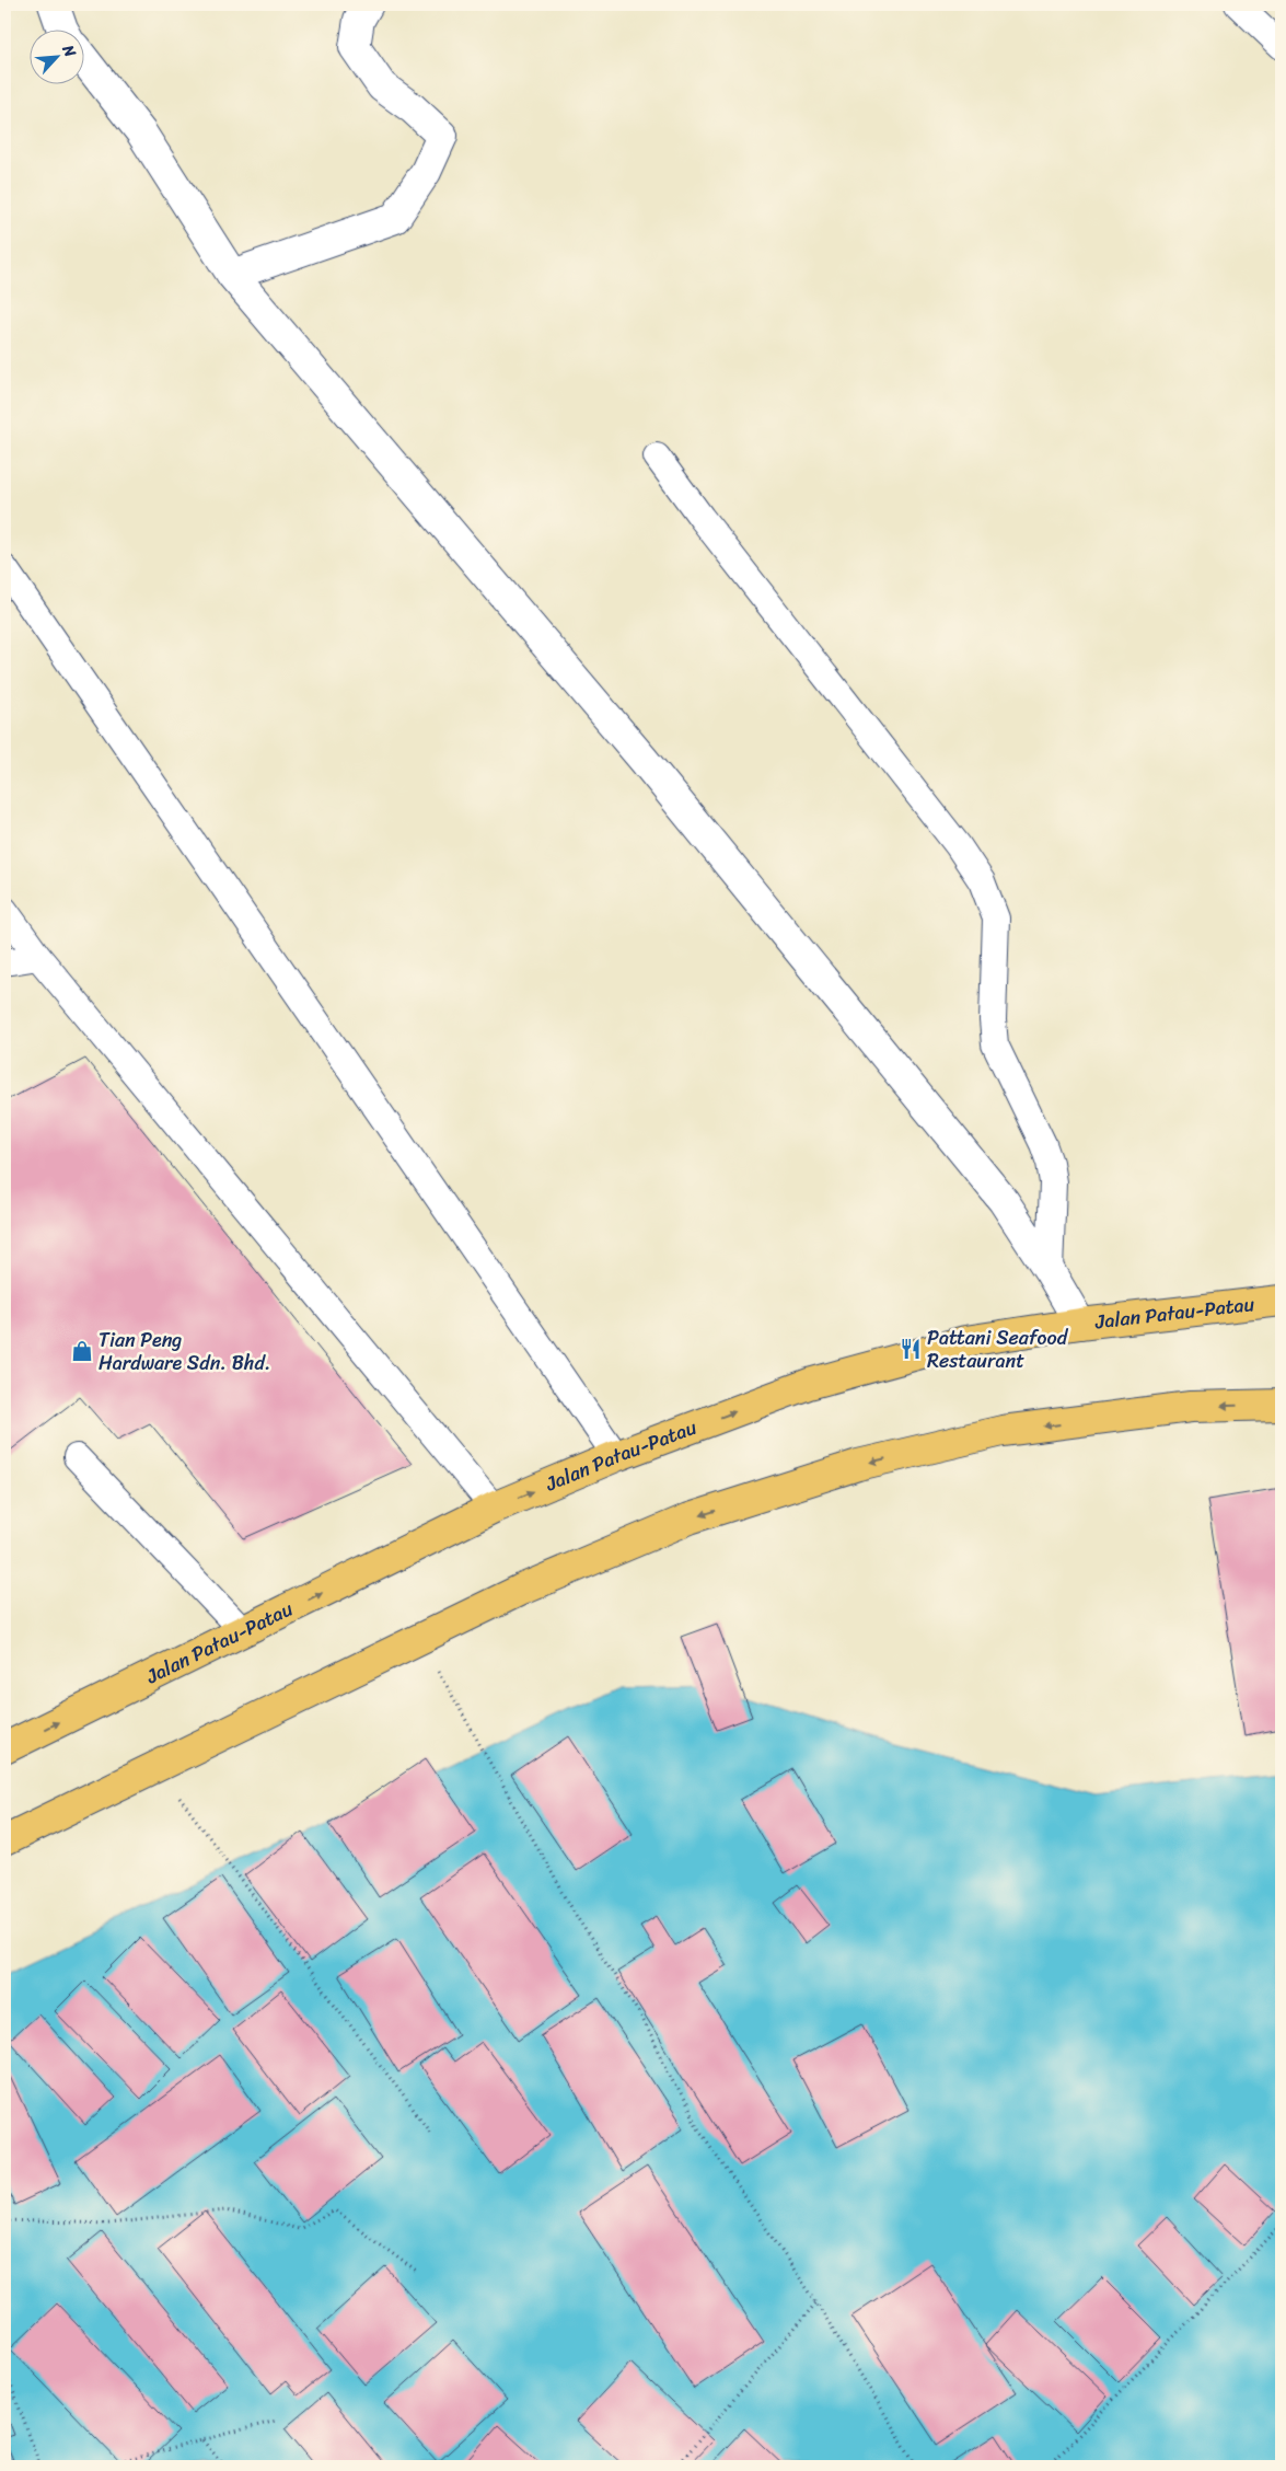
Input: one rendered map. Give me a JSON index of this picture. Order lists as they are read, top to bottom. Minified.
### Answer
{"streets":{"main road":["Jalan Patau-Patau"]},"places":{"restaurant":["Pattani Seafood Restaurant"],"shop":["Tian Peng Hardware Sdn. Bhd."]},"north":"top right"}
